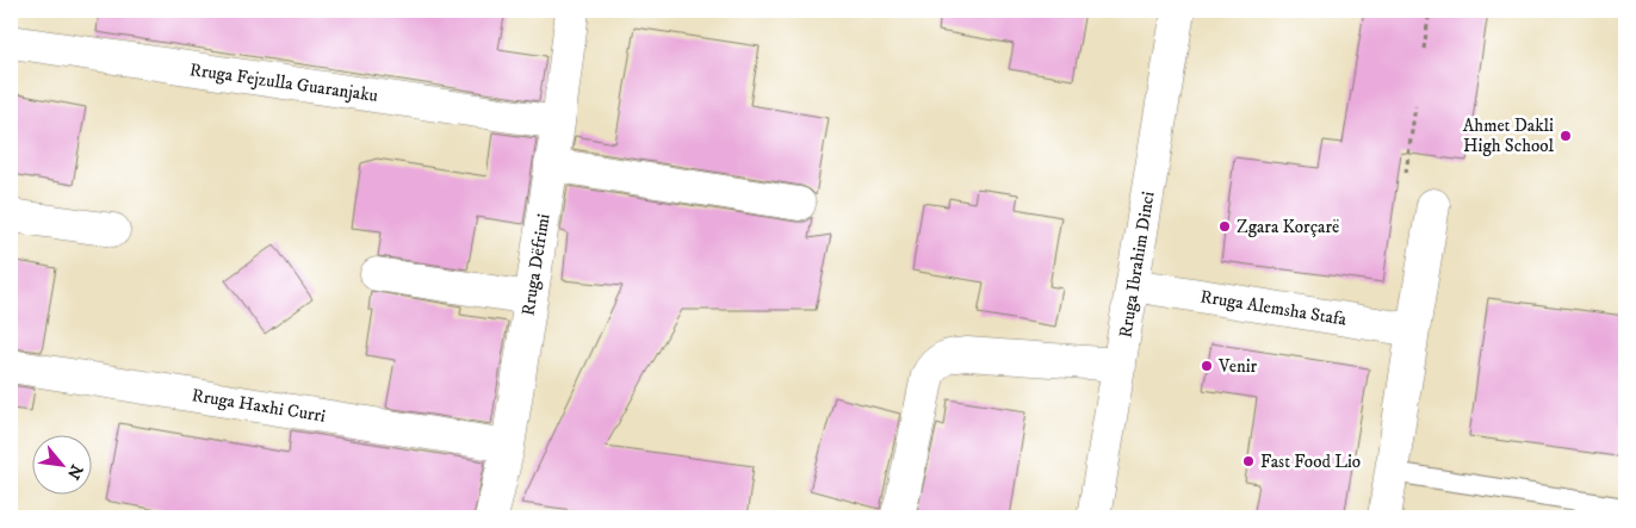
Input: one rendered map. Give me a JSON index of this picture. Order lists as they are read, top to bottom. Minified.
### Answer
{"streets":{"street":["Rruga Fejzulla Guaranjaku","Rruga Dëfrimi","Rruga Ibrahim Dinci","Rruga Alemsha Stafa","Rruga Haxhi Curri"]},"crossings":[["Rruga Fejzulla Guaranjaku","Rruga Dëfrimi"],["Rruga Dëfrimi","Rruga Haxhi Curri"],["Rruga Ibrahim Dinci","Rruga Alemsha Stafa"]],"places":["Ahmet Dakli High School","Zgara Korçarë","Venir","Fast Food Lio"],"north":"bottom right"}
